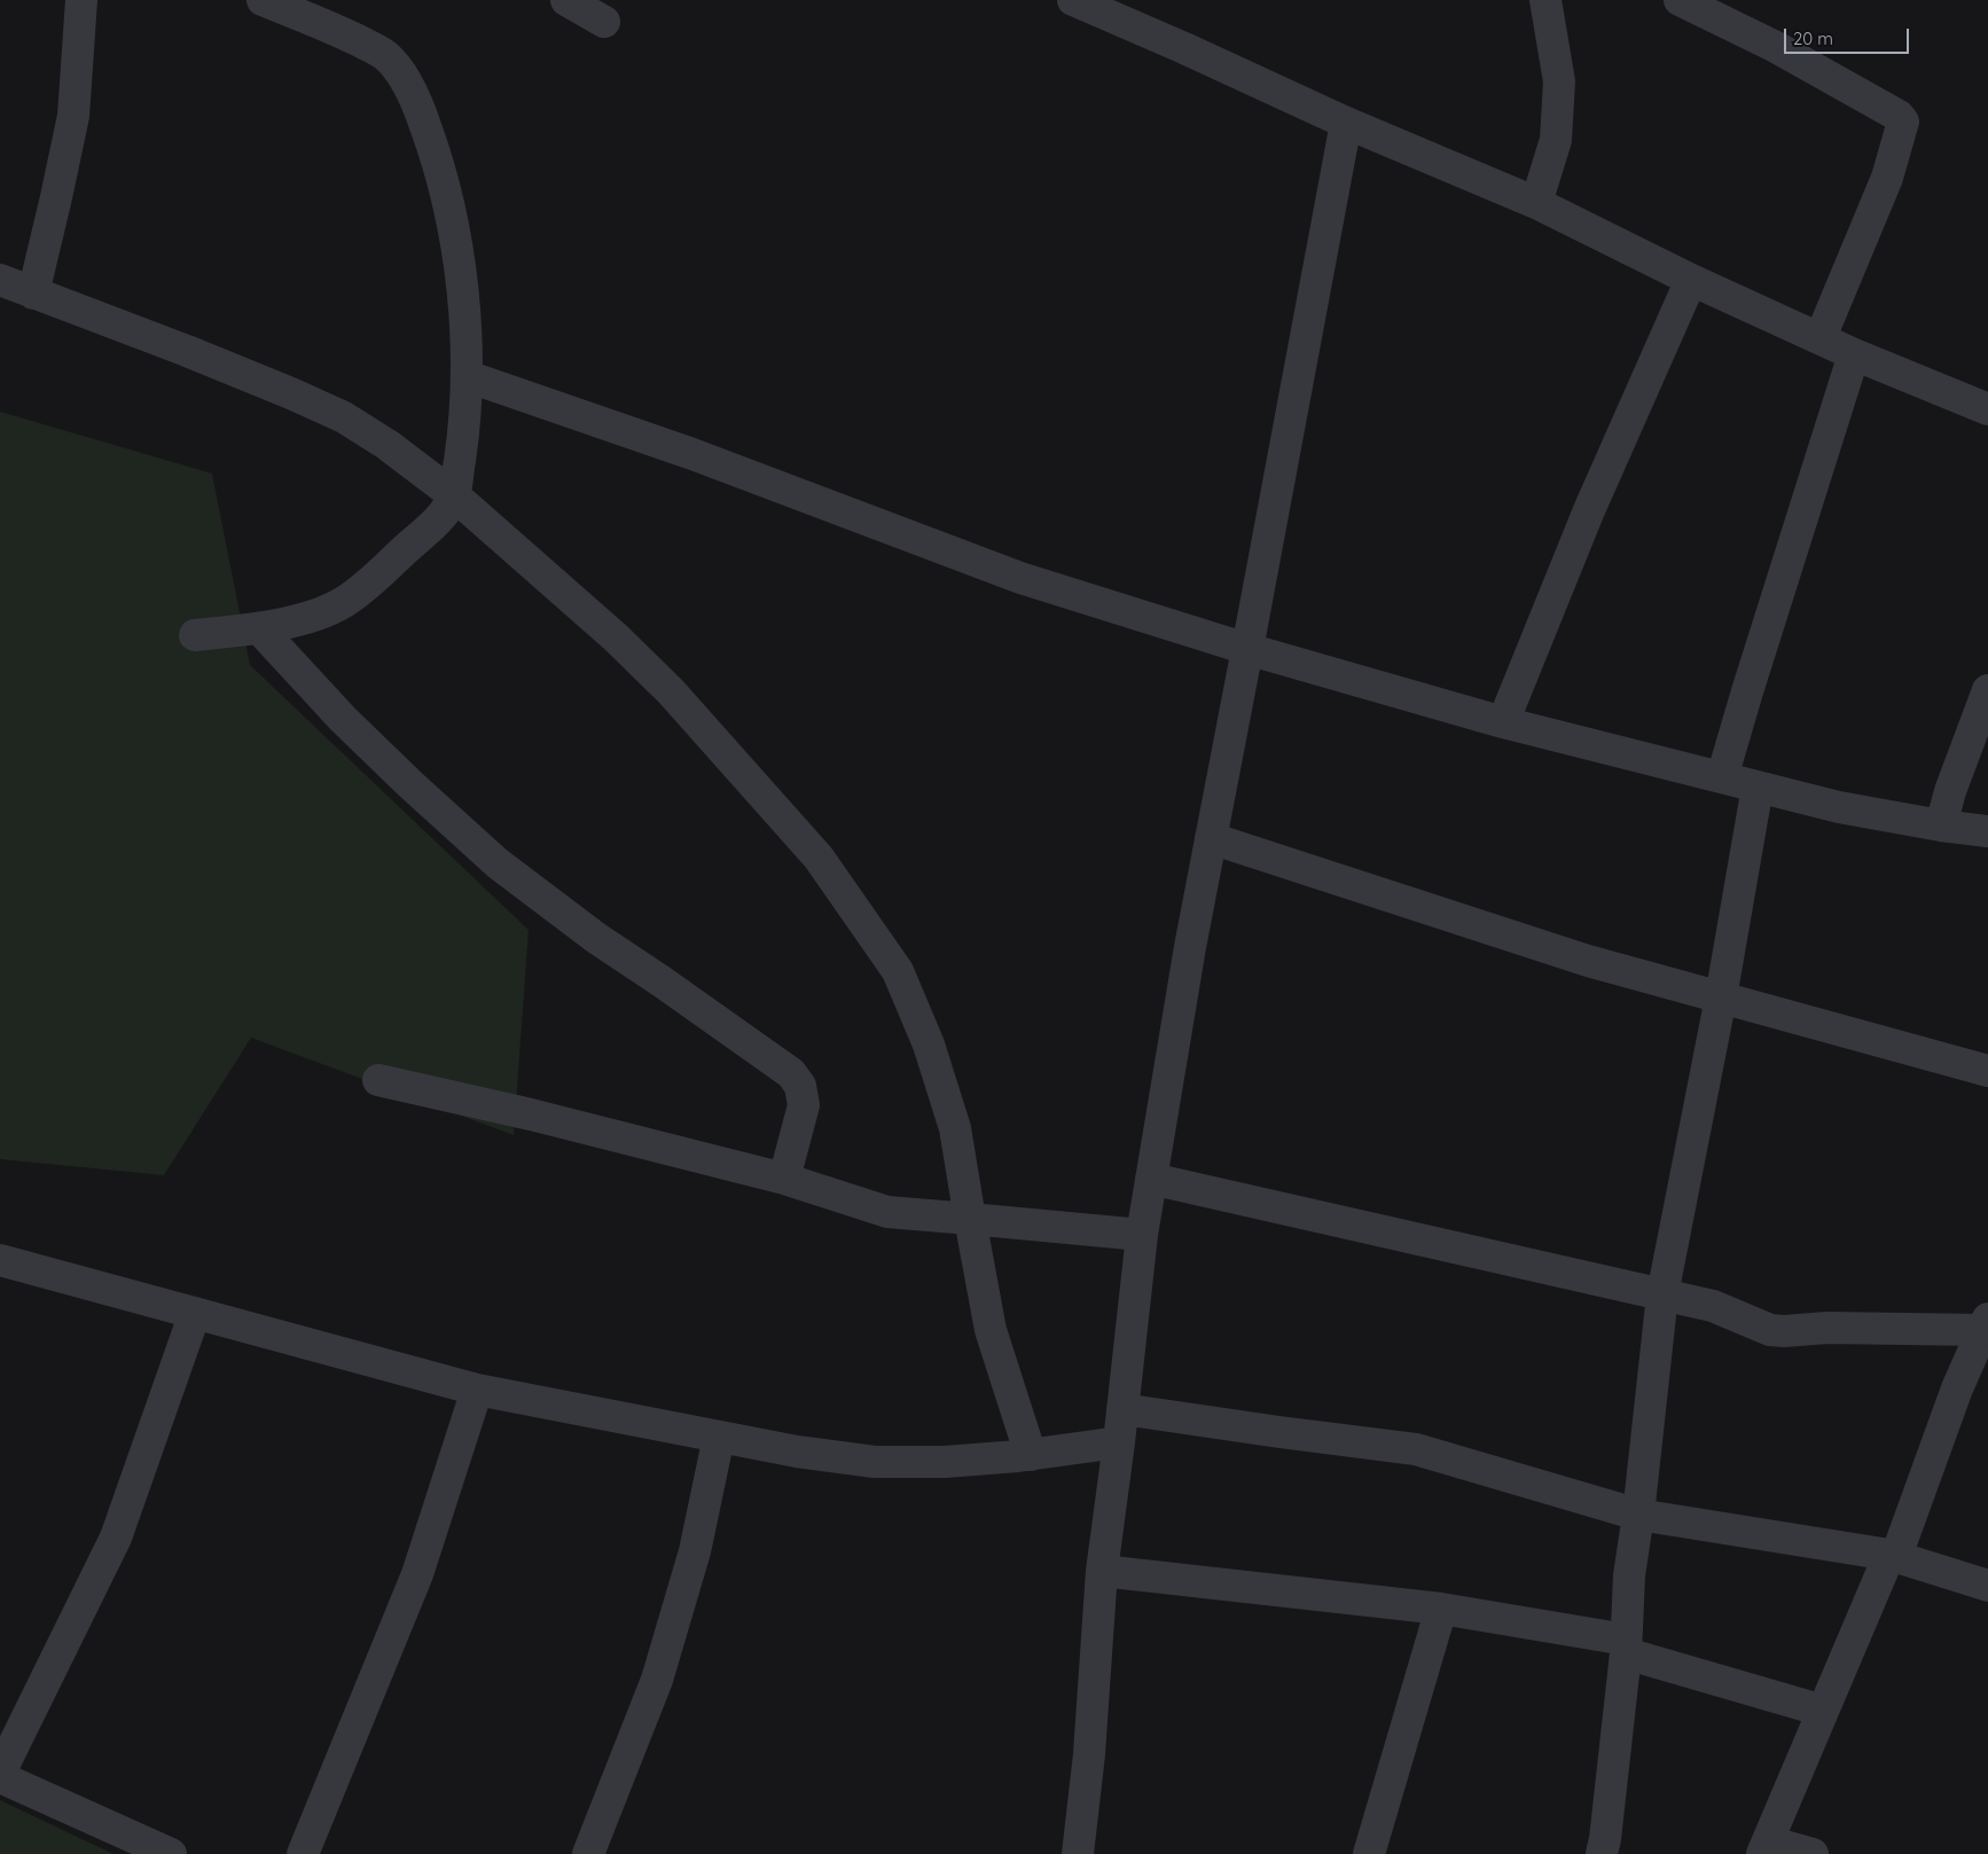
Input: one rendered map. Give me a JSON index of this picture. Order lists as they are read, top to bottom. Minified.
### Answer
{"scale_bar":"20 m"}
